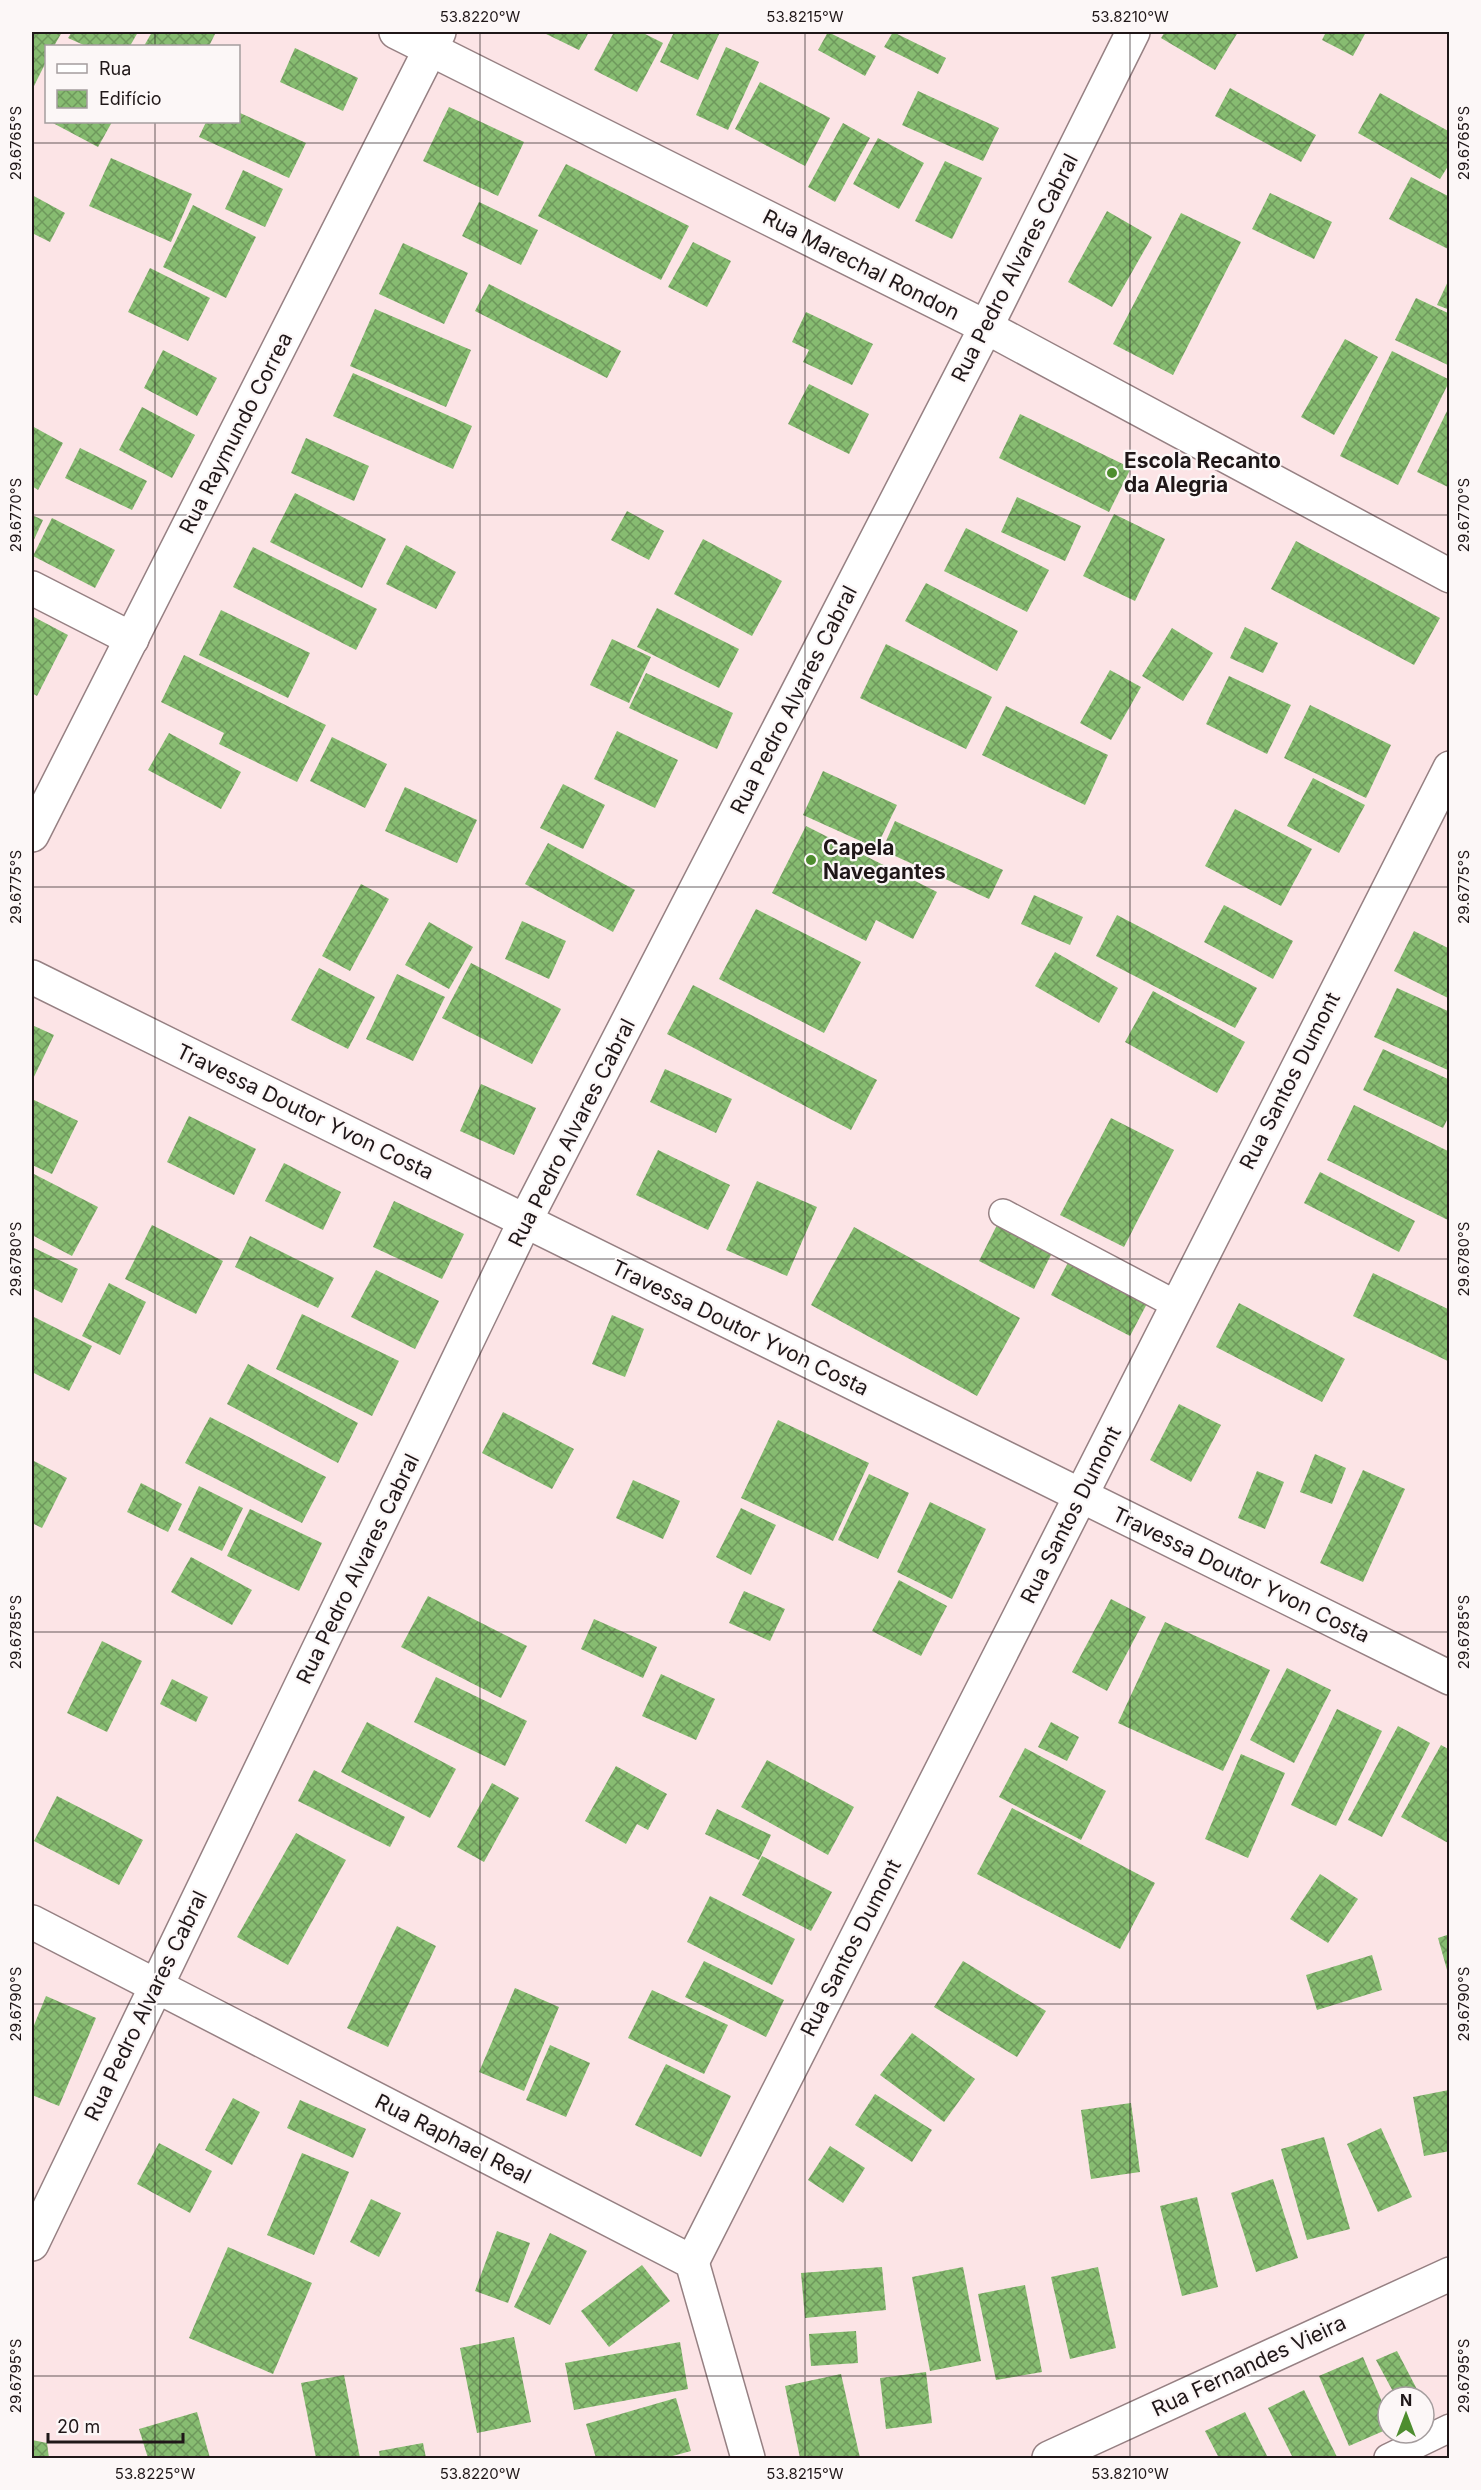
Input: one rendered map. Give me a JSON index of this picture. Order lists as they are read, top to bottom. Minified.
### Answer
{"streets":{"street":["Rua Marechal Rondon","Rua Pedro Alvares Cabral","Rua Raymundo Correa","Rua Santos Dumont","Travessa Doutor Yvon Costa","Rua Raphael Real","Rua Fernandes Vieira"]},"crossings":[["Rua Marechal Rondon","Rua Pedro Alvares Cabral"],["Rua Marechal Rondon","Rua Raymundo Correa"],["Rua Pedro Alvares Cabral","Travessa Doutor Yvon Costa"],["Rua Pedro Alvares Cabral","Rua Raphael Real"],["Rua Santos Dumont","Travessa Doutor Yvon Costa"],["Rua Santos Dumont","Rua Raphael Real"]],"places":["Escola Recanto da Alegria","Capela Navegantes"],"legend":["Rua","Edifício"],"scale_bar":"20 m","north":"top","coordinates":["53.8220°W","53.8215°W","53.8210°W","29.6765°S","29.6770°S","29.6775°S","29.6780°S","29.6785°S","29.6790°S","29.6795°S","53.8225°W"]}
